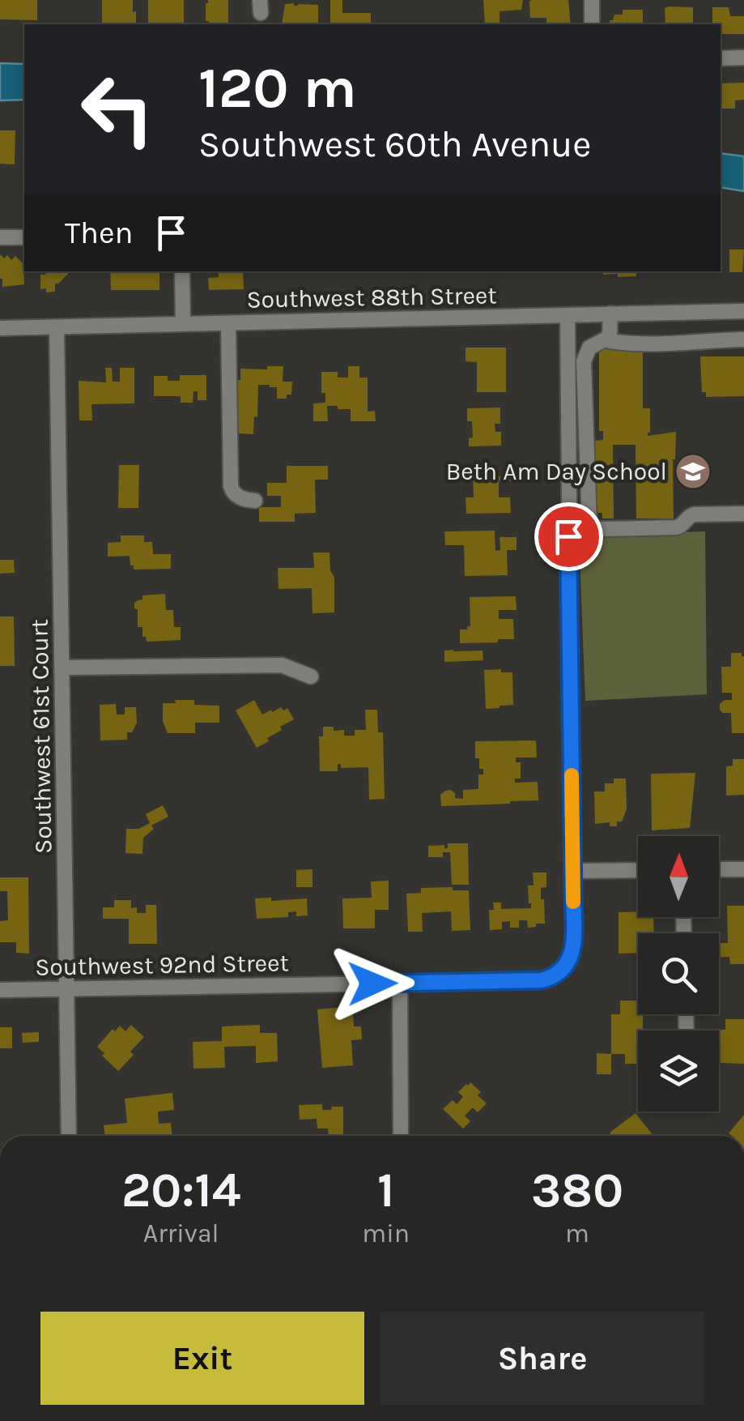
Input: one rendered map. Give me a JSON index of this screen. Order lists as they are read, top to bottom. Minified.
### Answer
{"streets":{"street":["Southwest 88th Street","Southwest 61st Court","Southwest 92nd Street"]},"crossings":[["Southwest 88th Street","Southwest 61st Court"],["Southwest 61st Court","Southwest 92nd Street"]],"places":{"school or university":["Beth Am Day School"]},"north":"top","page":{"turn":["120 m","Southwest 60th Avenue"],"then":"Then","eta":["20:14","Arrival","1","min","380","m"],"buttons":["Exit","Share"]}}
